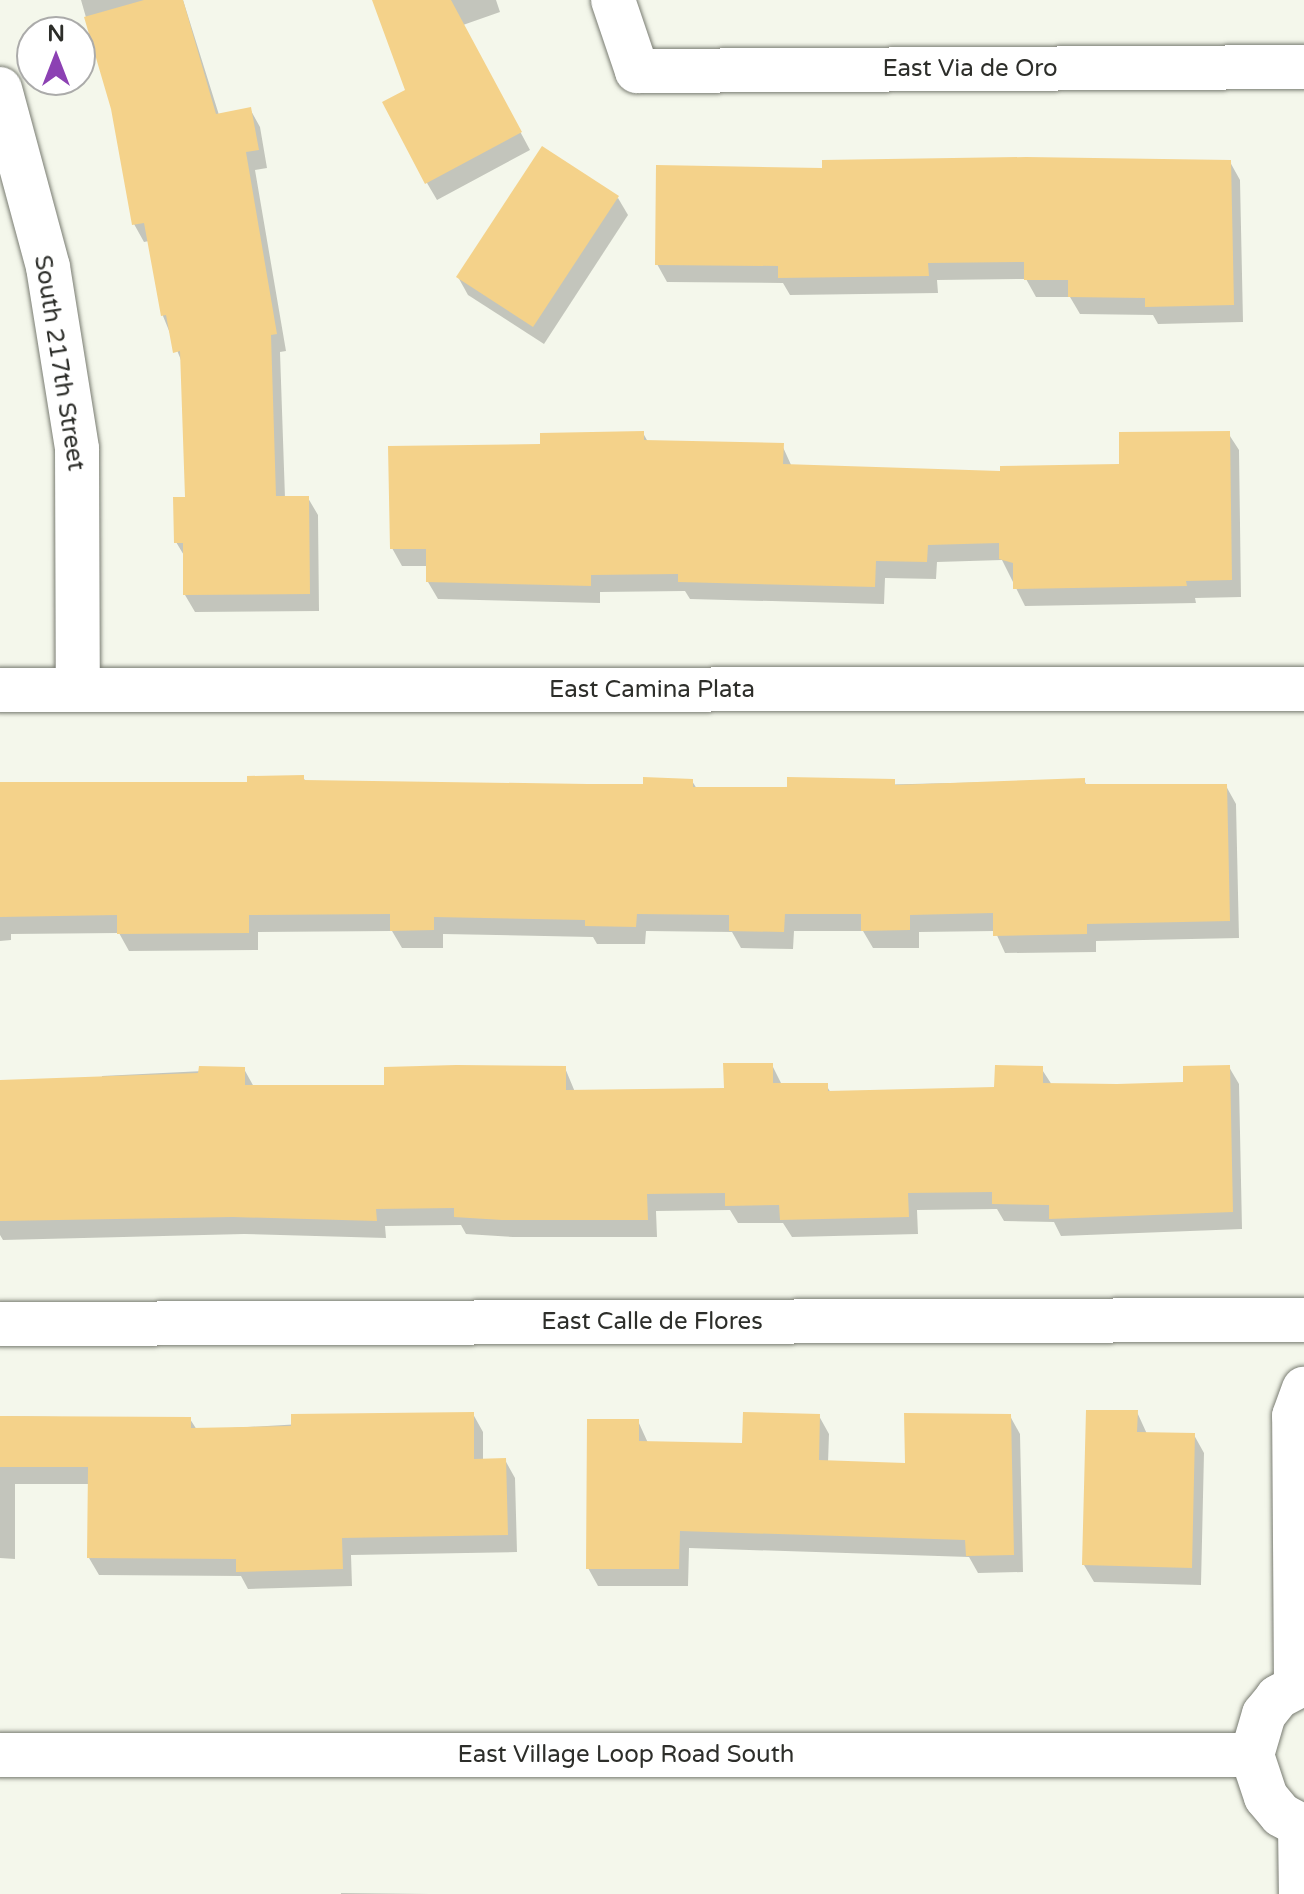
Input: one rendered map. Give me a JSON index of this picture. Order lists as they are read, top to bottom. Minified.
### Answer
{"streets":{"street":["East Via de Oro","South 217th Street","East Camina Plata","East Calle de Flores","East Village Loop Road South"]},"crossings":[["South 217th Street","East Camina Plata"]],"north":"top"}
